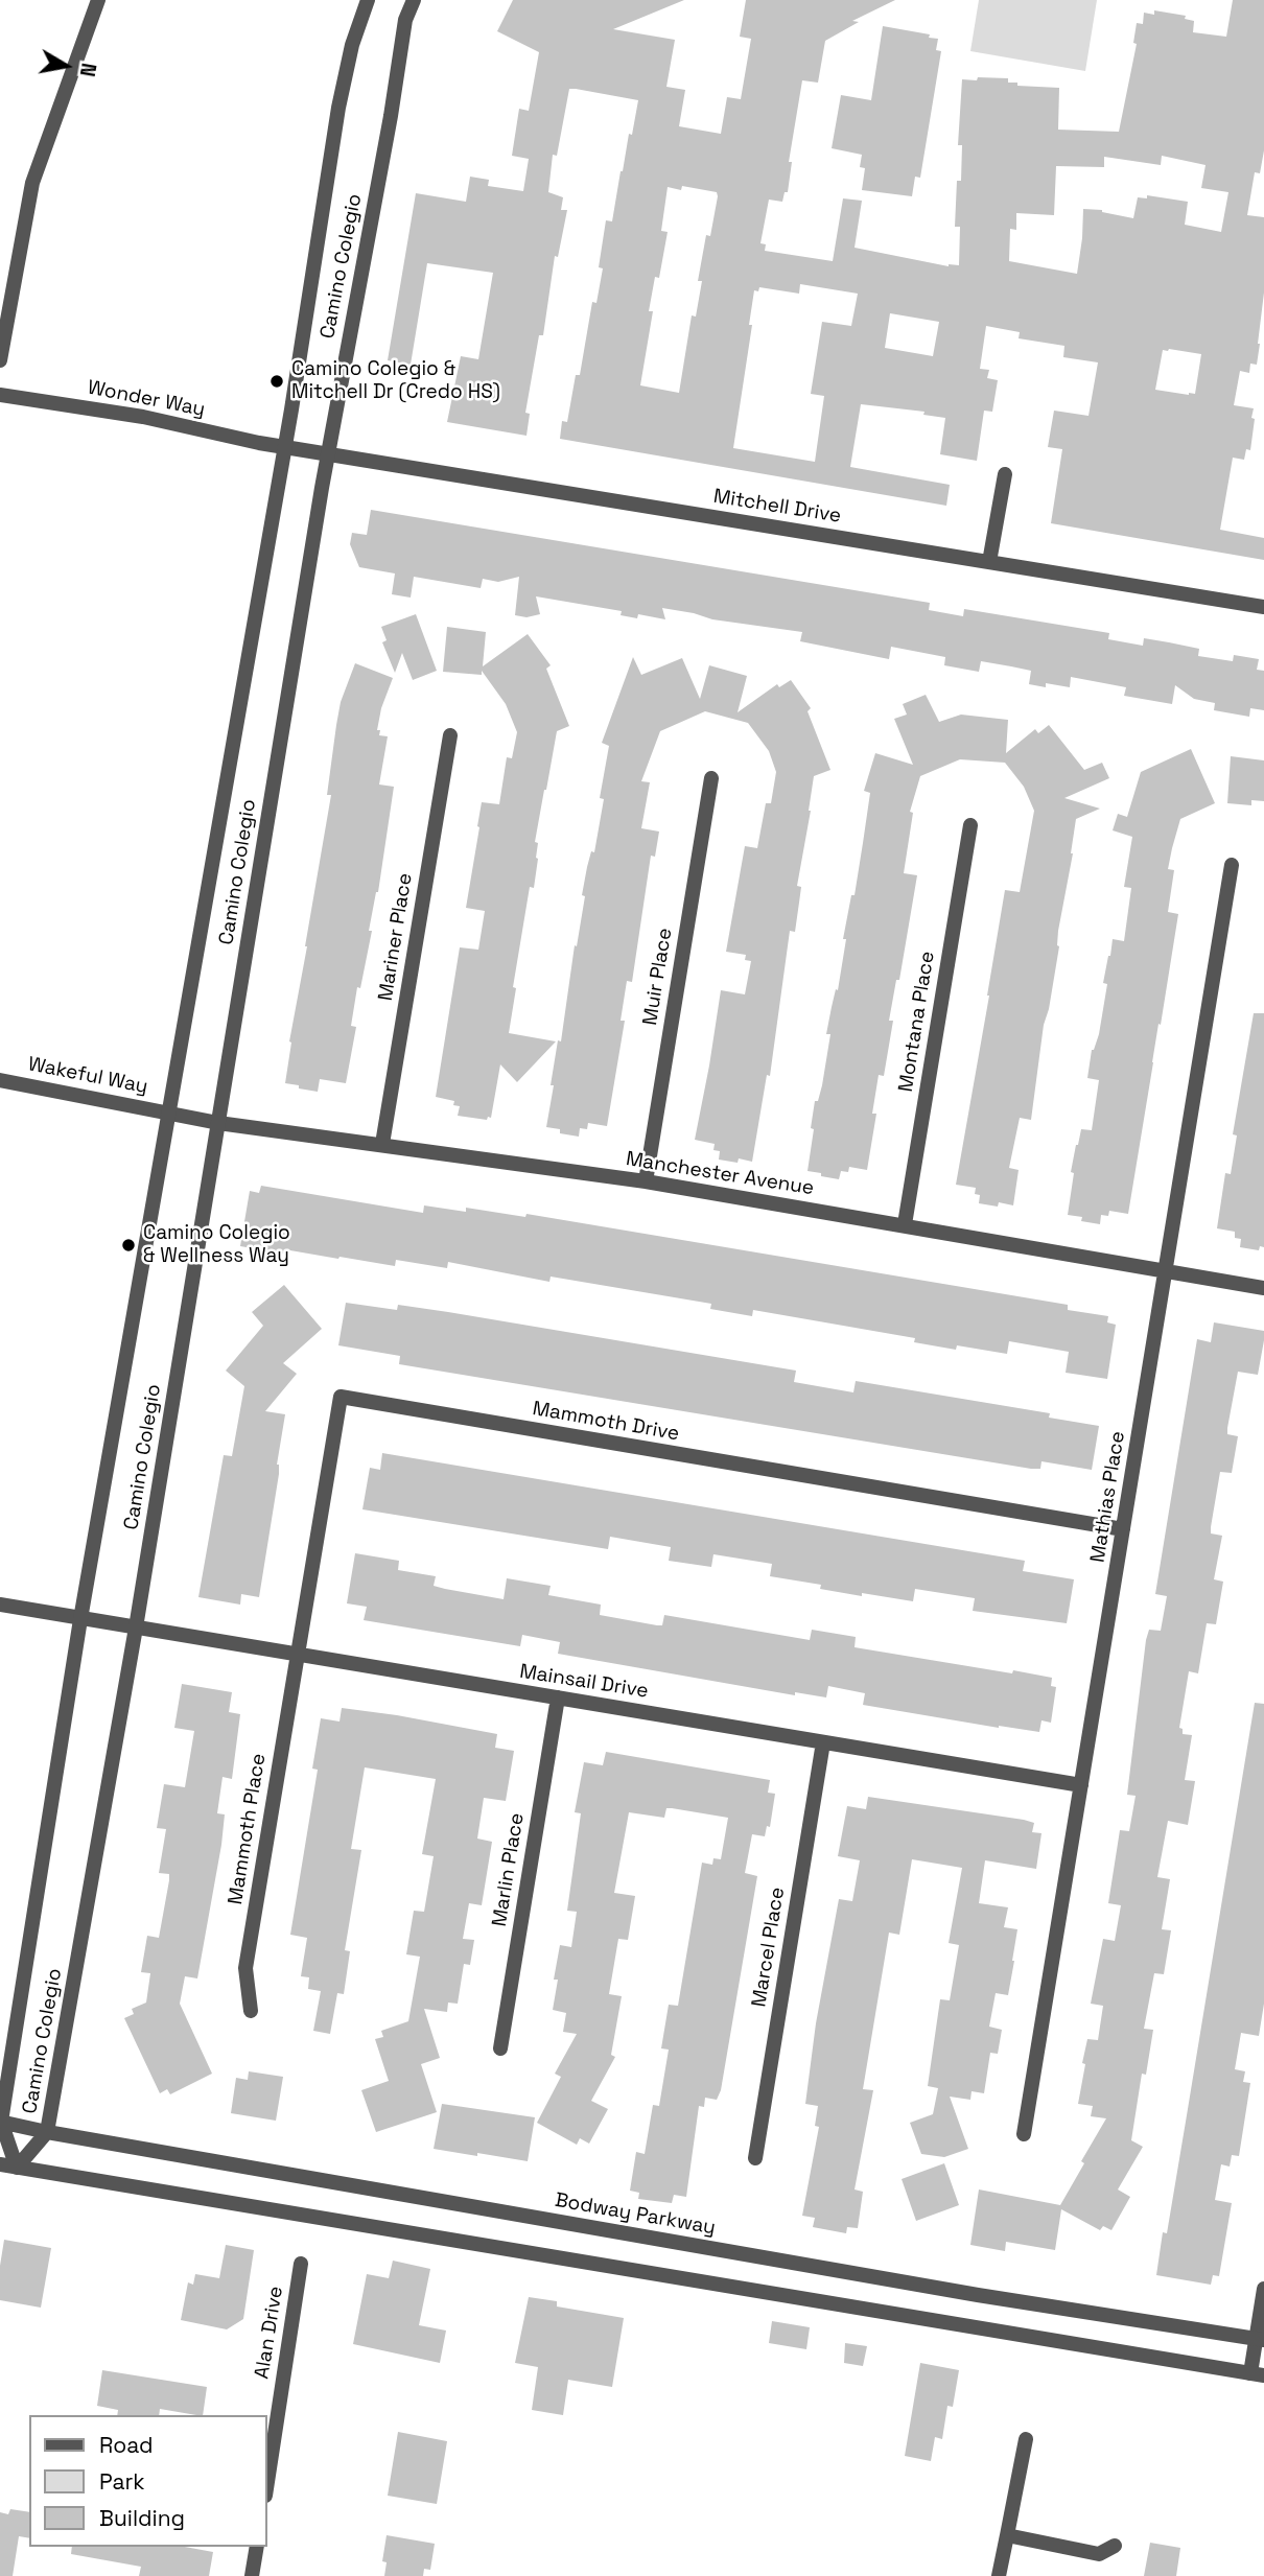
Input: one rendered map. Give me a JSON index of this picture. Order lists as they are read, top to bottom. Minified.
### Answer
{"streets":{"street":["Camino Colegio","Wonder Way","Mitchell Drive","Mariner Place","Muir Place","Montana Place","Wakeful Way","Manchester Avenue","Mammoth Drive","Mathias Place","Mainsail Drive","Mammoth Place","Marlin Place","Marcel Place","Bodway Parkway","Alan Drive"]},"crossings":[["Camino Colegio","Wonder Way"],["Camino Colegio","Mitchell Drive"],["Camino Colegio","Wakeful Way"],["Camino Colegio","Manchester Avenue"],["Camino Colegio","Mainsail Drive"],["Camino Colegio","Bodway Parkway"],["Wonder Way","Mitchell Drive"],["Mariner Place","Manchester Avenue"],["Muir Place","Manchester Avenue"],["Montana Place","Manchester Avenue"],["Wakeful Way","Manchester Avenue"],["Manchester Avenue","Mathias Place"],["Mammoth Drive","Mathias Place"],["Mammoth Drive","Mainsail Drive"],["Mammoth Drive","Mammoth Place"],["Mathias Place","Mainsail Drive"],["Mainsail Drive","Mammoth Place"],["Mainsail Drive","Marlin Place"],["Mainsail Drive","Marcel Place"]],"places":["Camino Colegio & Mitchell Dr (Credo HS)","Camino Colegio & Wellness Way"],"legend":["Road","Park","Building"],"north":"right"}
